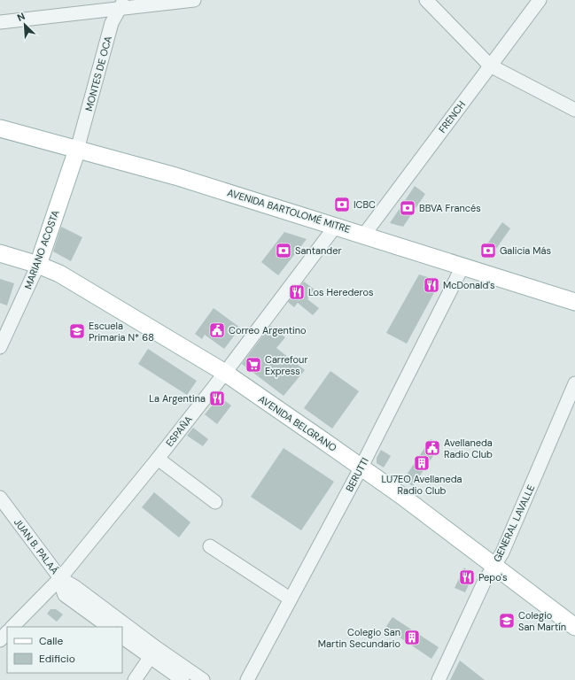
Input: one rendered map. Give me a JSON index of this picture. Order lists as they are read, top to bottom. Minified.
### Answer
{"streets":{"main road":["AVENIDA BARTOLOMÉ MITRE","MARIANO ACOSTA","AVENIDA BELGRANO"],"street":["MONTES DE OCA","FRENCH","ESPAÑA","BERUTTI","GENERAL LAVALLE","JUAN B. PALAÁ"]},"crossings":[["MONTES DE OCA","AVENIDA BARTOLOMÉ MITRE"],["MONTES DE OCA","MARIANO ACOSTA"],["FRENCH","AVENIDA BARTOLOMÉ MITRE"],["AVENIDA BARTOLOMÉ MITRE","MARIANO ACOSTA"],["AVENIDA BARTOLOMÉ MITRE","ESPAÑA"],["AVENIDA BARTOLOMÉ MITRE","BERUTTI"],["MARIANO ACOSTA","AVENIDA BELGRANO"],["AVENIDA BELGRANO","ESPAÑA"],["AVENIDA BELGRANO","BERUTTI"],["AVENIDA BELGRANO","GENERAL LAVALLE"],["ESPAÑA","JUAN B. PALAÁ"]],"places":{"bank":["ICBC","BBVA Francés","Santander","Galicia Más"],"restaurant":["McDonald's","Los Herederos","La Argentina","Pepo's"],"public building":["Correo Argentino","Avellaneda Radio Club"],"school or university":["Escuela Primaria N* 68","Colegio San Martín"],"supermarket":["Carrefour Express"],"building":["LU7EO Avellaneda Radio Club","Colegio San Martin Secundario"]},"legend":["Calle","Edificio"],"north":"top left"}
